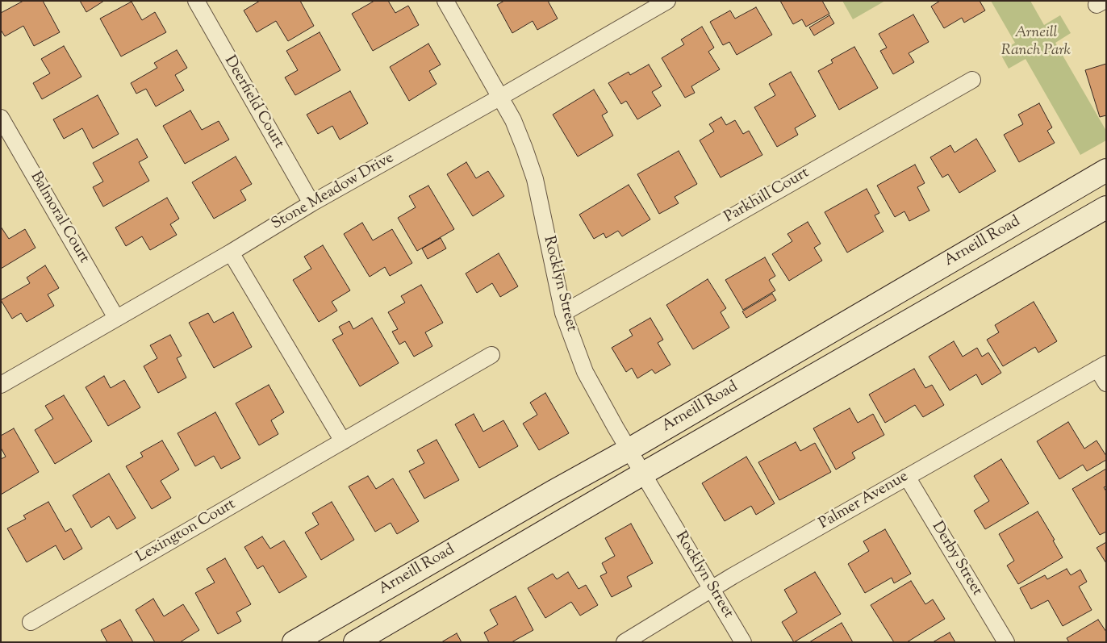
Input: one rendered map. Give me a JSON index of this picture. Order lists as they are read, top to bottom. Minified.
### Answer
{"streets":{"main road":["Arneill Road"],"street":["Deerfield Court","Stone Meadow Drive","Parkhill Court","Balmoral Court","Rocklyn Street","Palmer Avenue","Lexington Court","Derby Street"]},"crossings":[["Deerfield Court","Stone Meadow Drive"],["Stone Meadow Drive","Balmoral Court"],["Stone Meadow Drive","Rocklyn Street"],["Parkhill Court","Rocklyn Street"],["Arneill Road","Rocklyn Street"],["Rocklyn Street","Palmer Avenue"],["Palmer Avenue","Derby Street"]],"parks":["Arneill Ranch Park"]}
